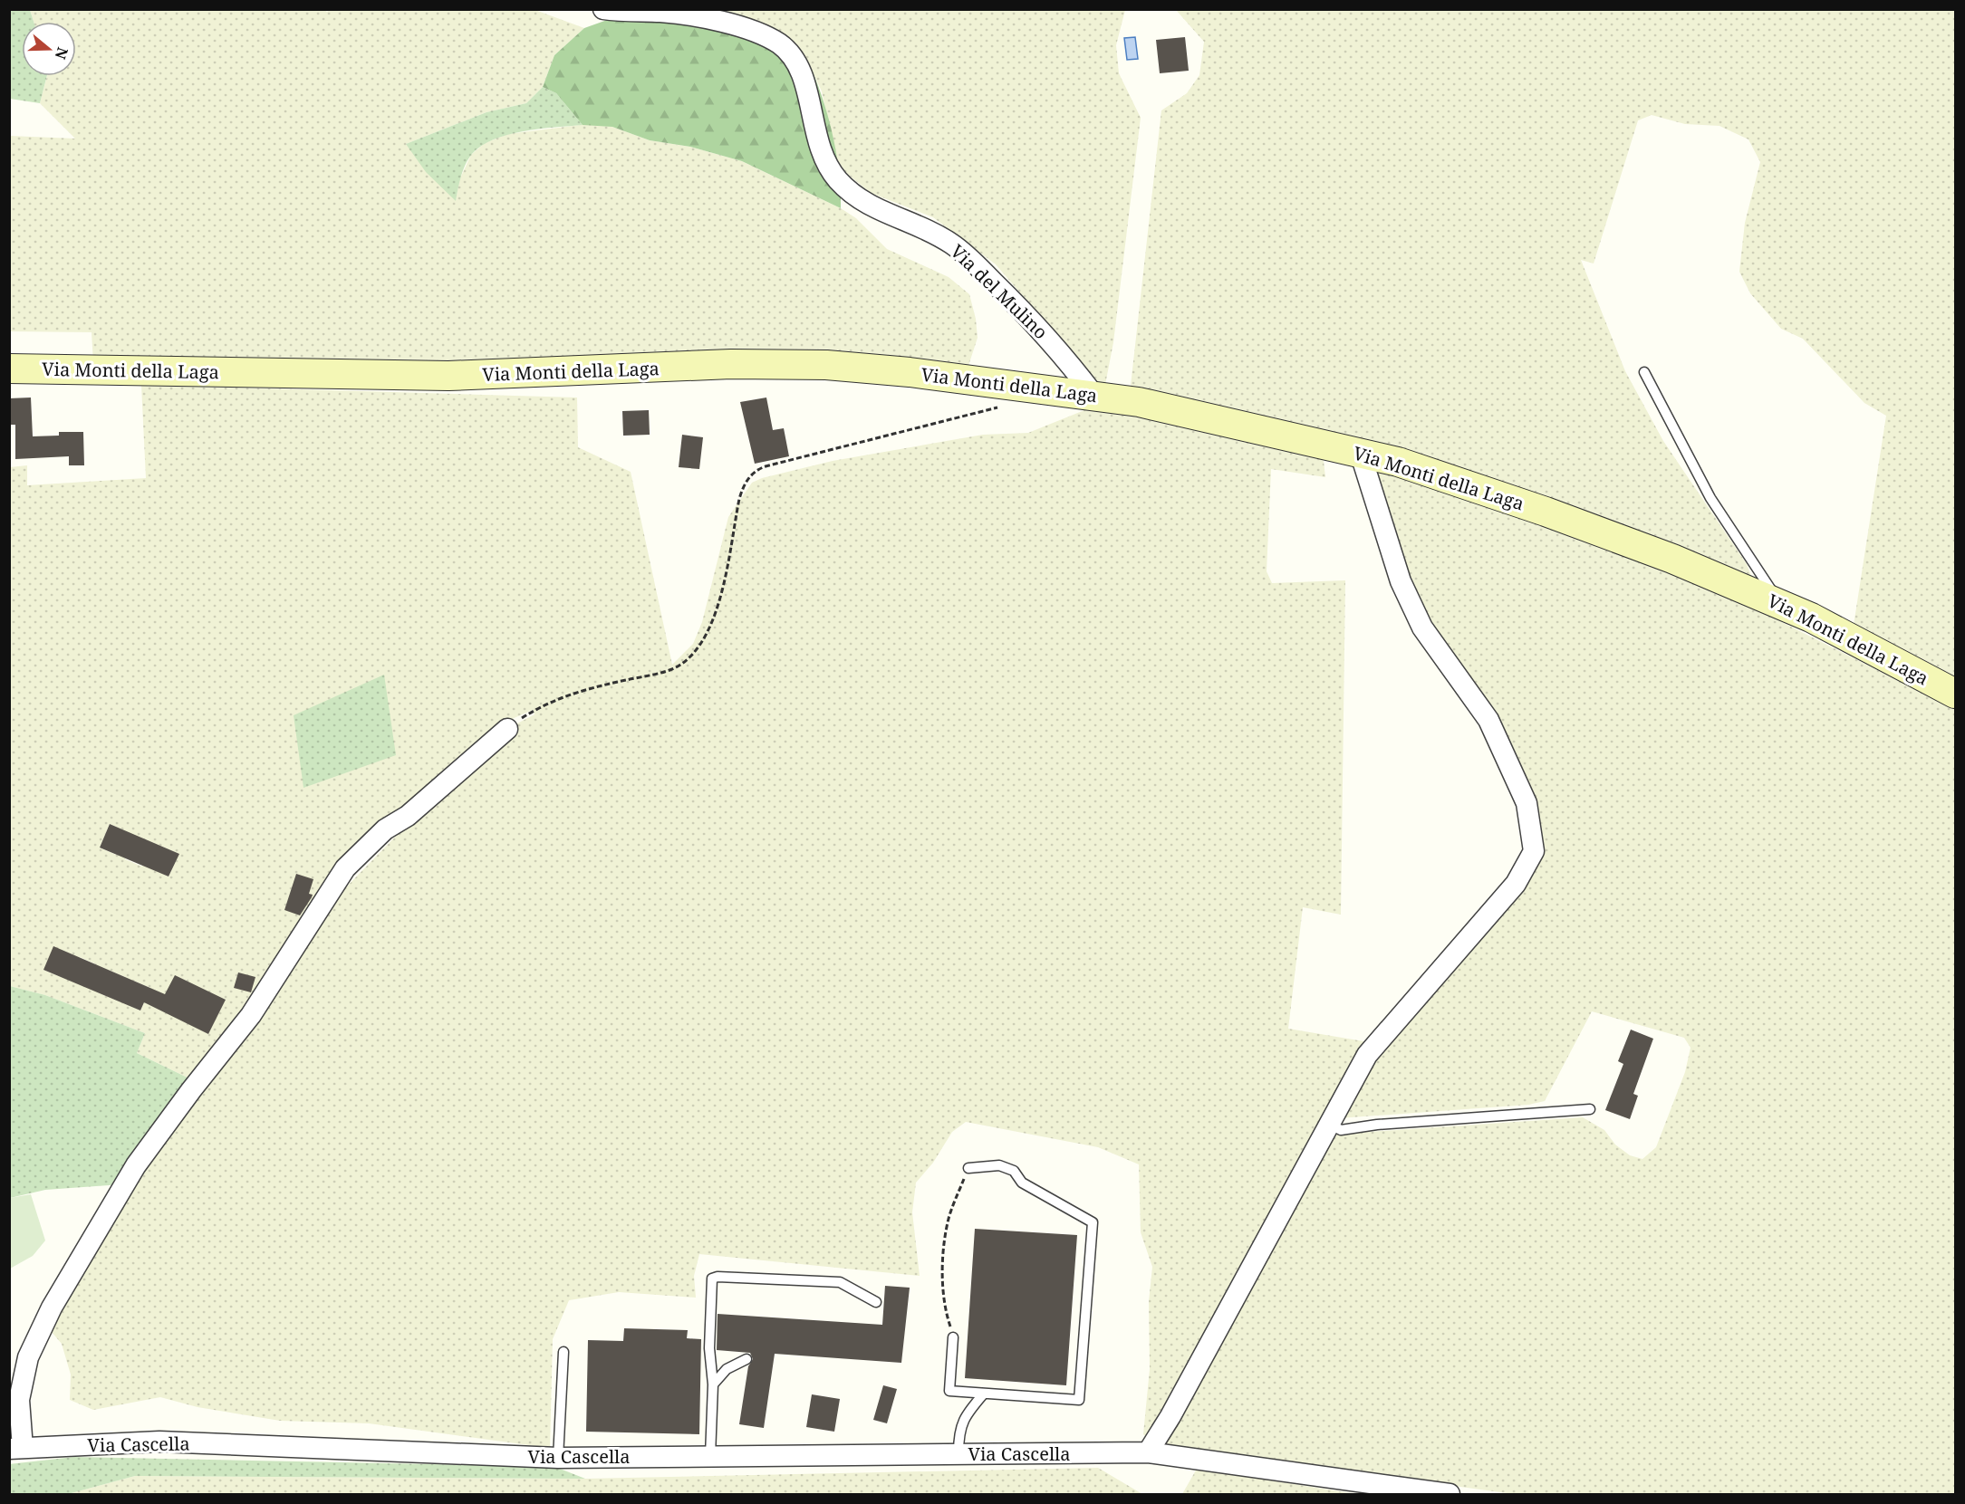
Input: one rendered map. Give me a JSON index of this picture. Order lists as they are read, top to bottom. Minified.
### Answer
{"streets":{"street":["Via del Mulino","Via Monti della Laga","Via Cascella"]},"crossings":[["Via del Mulino","Via Monti della Laga"]],"north":"right"}
